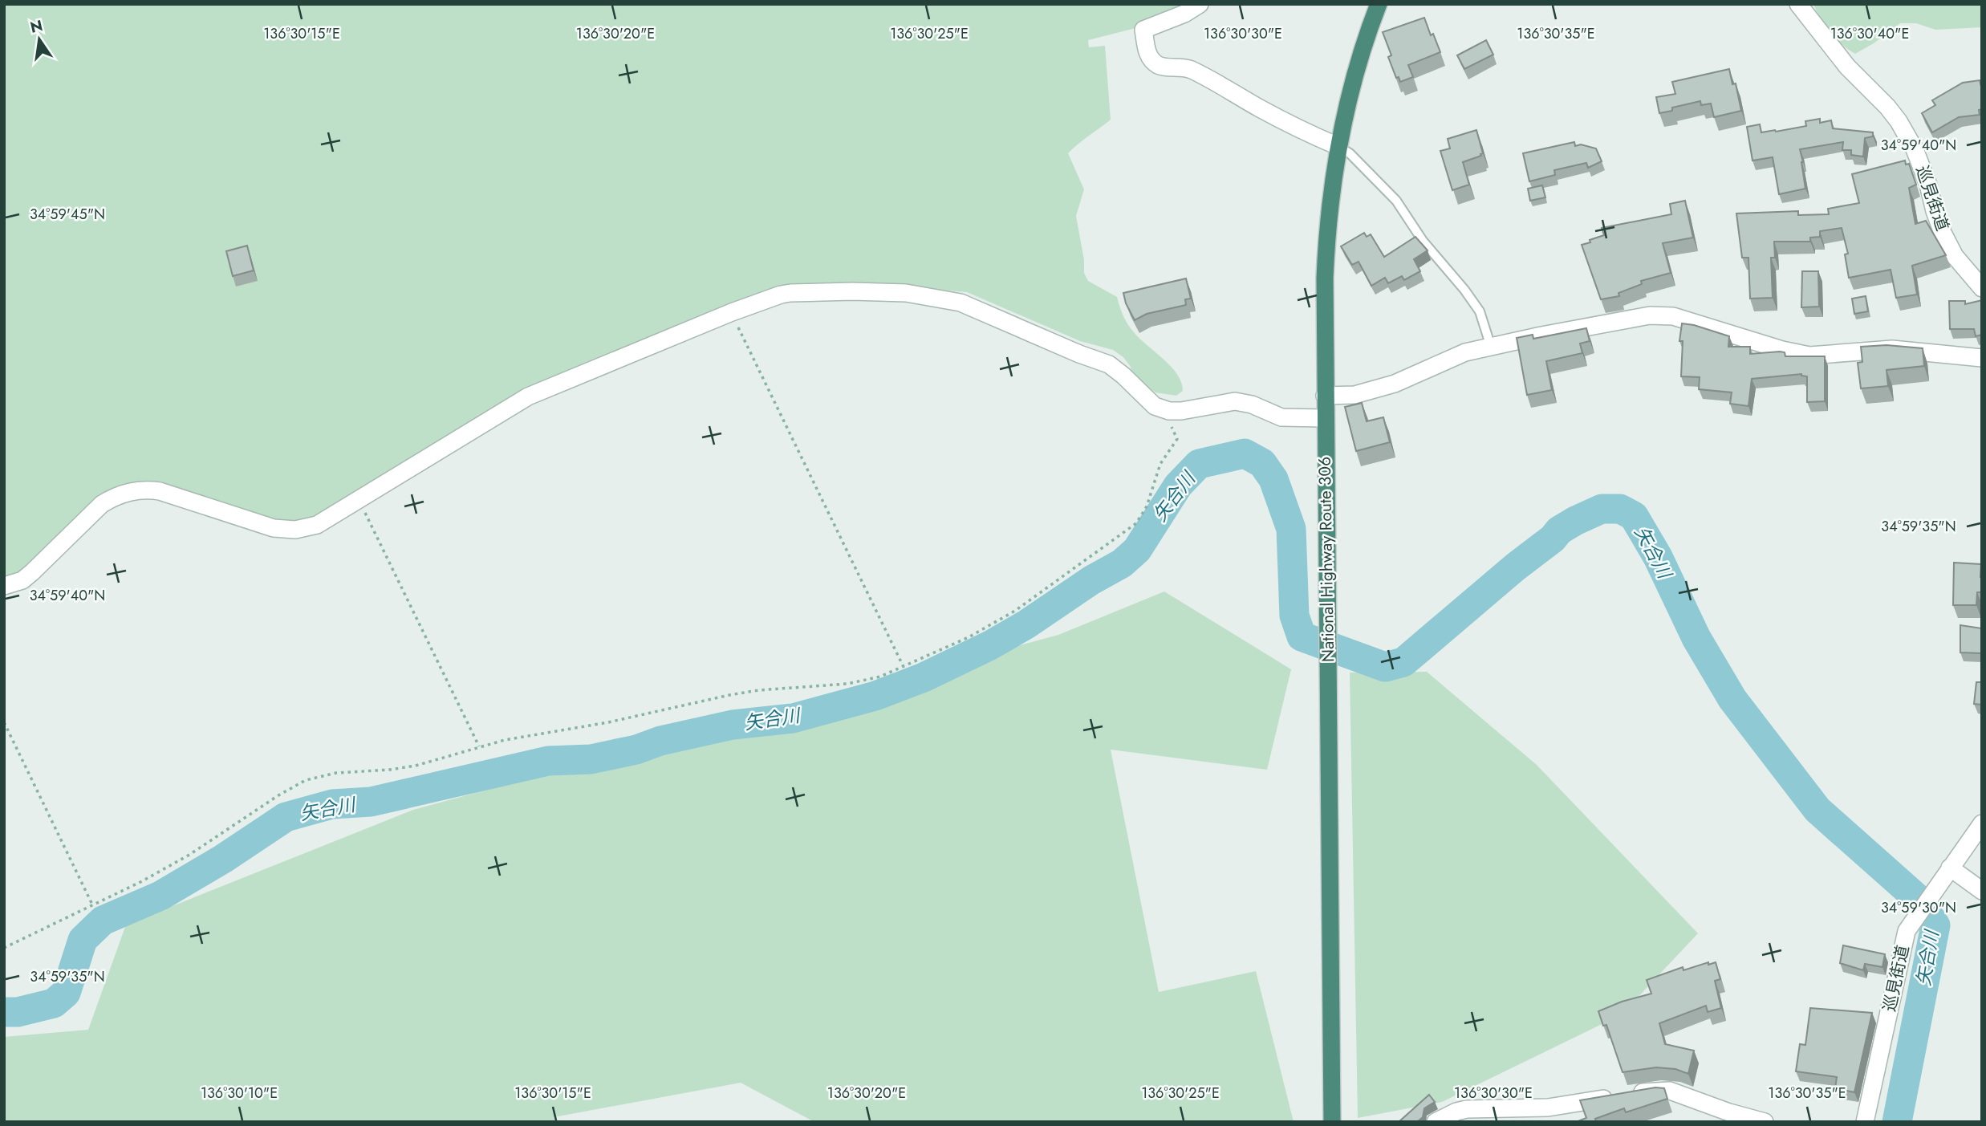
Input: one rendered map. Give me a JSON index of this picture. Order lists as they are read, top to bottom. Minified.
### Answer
{"streets":{"highway":["National Highway Route 306"],"street":["巡見街道"]},"water":["矢合川"],"north":"top","coordinates":["136°30'15\"E","136°30'20\"E","136°30'25\"E","136°30'30\"E","136°30'35\"E","136°30'40\"E","34°59'40\"N","34°59'45\"N","34°59'35\"N","34°59'30\"N","136°30'10\"E"]}
